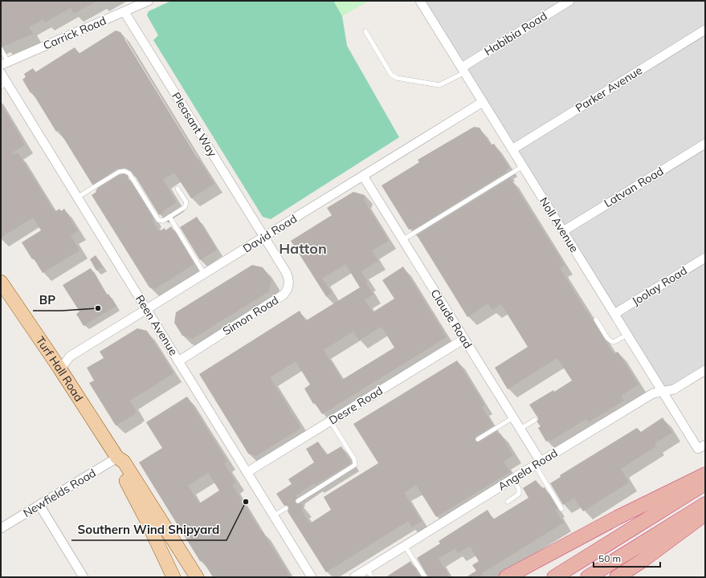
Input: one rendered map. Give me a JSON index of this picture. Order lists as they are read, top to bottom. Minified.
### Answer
{"streets":{"main road":["Turf Hall Road"],"street":["Carrick Road","Habibia Road","Parker Avenue","Pleasant Way","Latvan Road","Noll Avenue","David Road","Joolay Road","Simon Road","Claude Road","Reen Avenue","Desre Road","Angela Road","Newfields Road"]},"crossings":[["Carrick Road","Pleasant Way"],["Habibia Road","Noll Avenue"],["Parker Avenue","Noll Avenue"],["Pleasant Way","David Road"],["Pleasant Way","Simon Road"],["Latvan Road","Noll Avenue"],["Noll Avenue","David Road"],["Noll Avenue","Joolay Road"],["Noll Avenue","Angela Road"],["David Road","Simon Road"],["David Road","Claude Road"],["David Road","Reen Avenue"],["David Road","Turf Hall Road"],["Simon Road","Reen Avenue"],["Claude Road","Desre Road"],["Claude Road","Angela Road"],["Reen Avenue","Desre Road"],["Turf Hall Road","Newfields Road"]],"districts":["Hatton"],"places":["BP","Southern Wind Shipyard"],"scale_bar":"50 m"}
